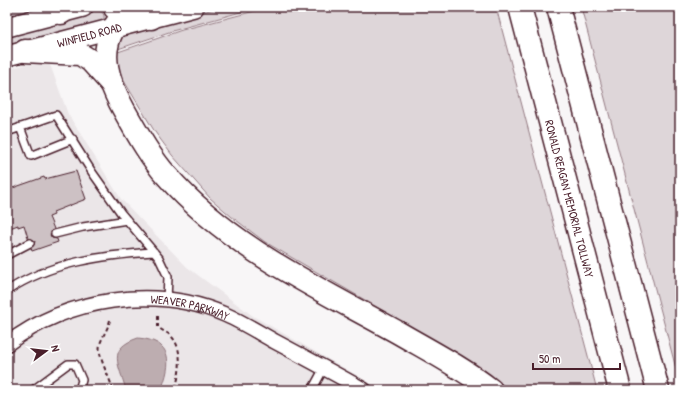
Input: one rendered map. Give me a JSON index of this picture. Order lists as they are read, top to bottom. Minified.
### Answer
{"streets":{"highway":["RONALD REAGAN MEMORIAL TOLLWAY"],"street":["WINFIELD ROAD","WEAVER PARKWAY"]},"scale_bar":"50 m","north":"right"}
